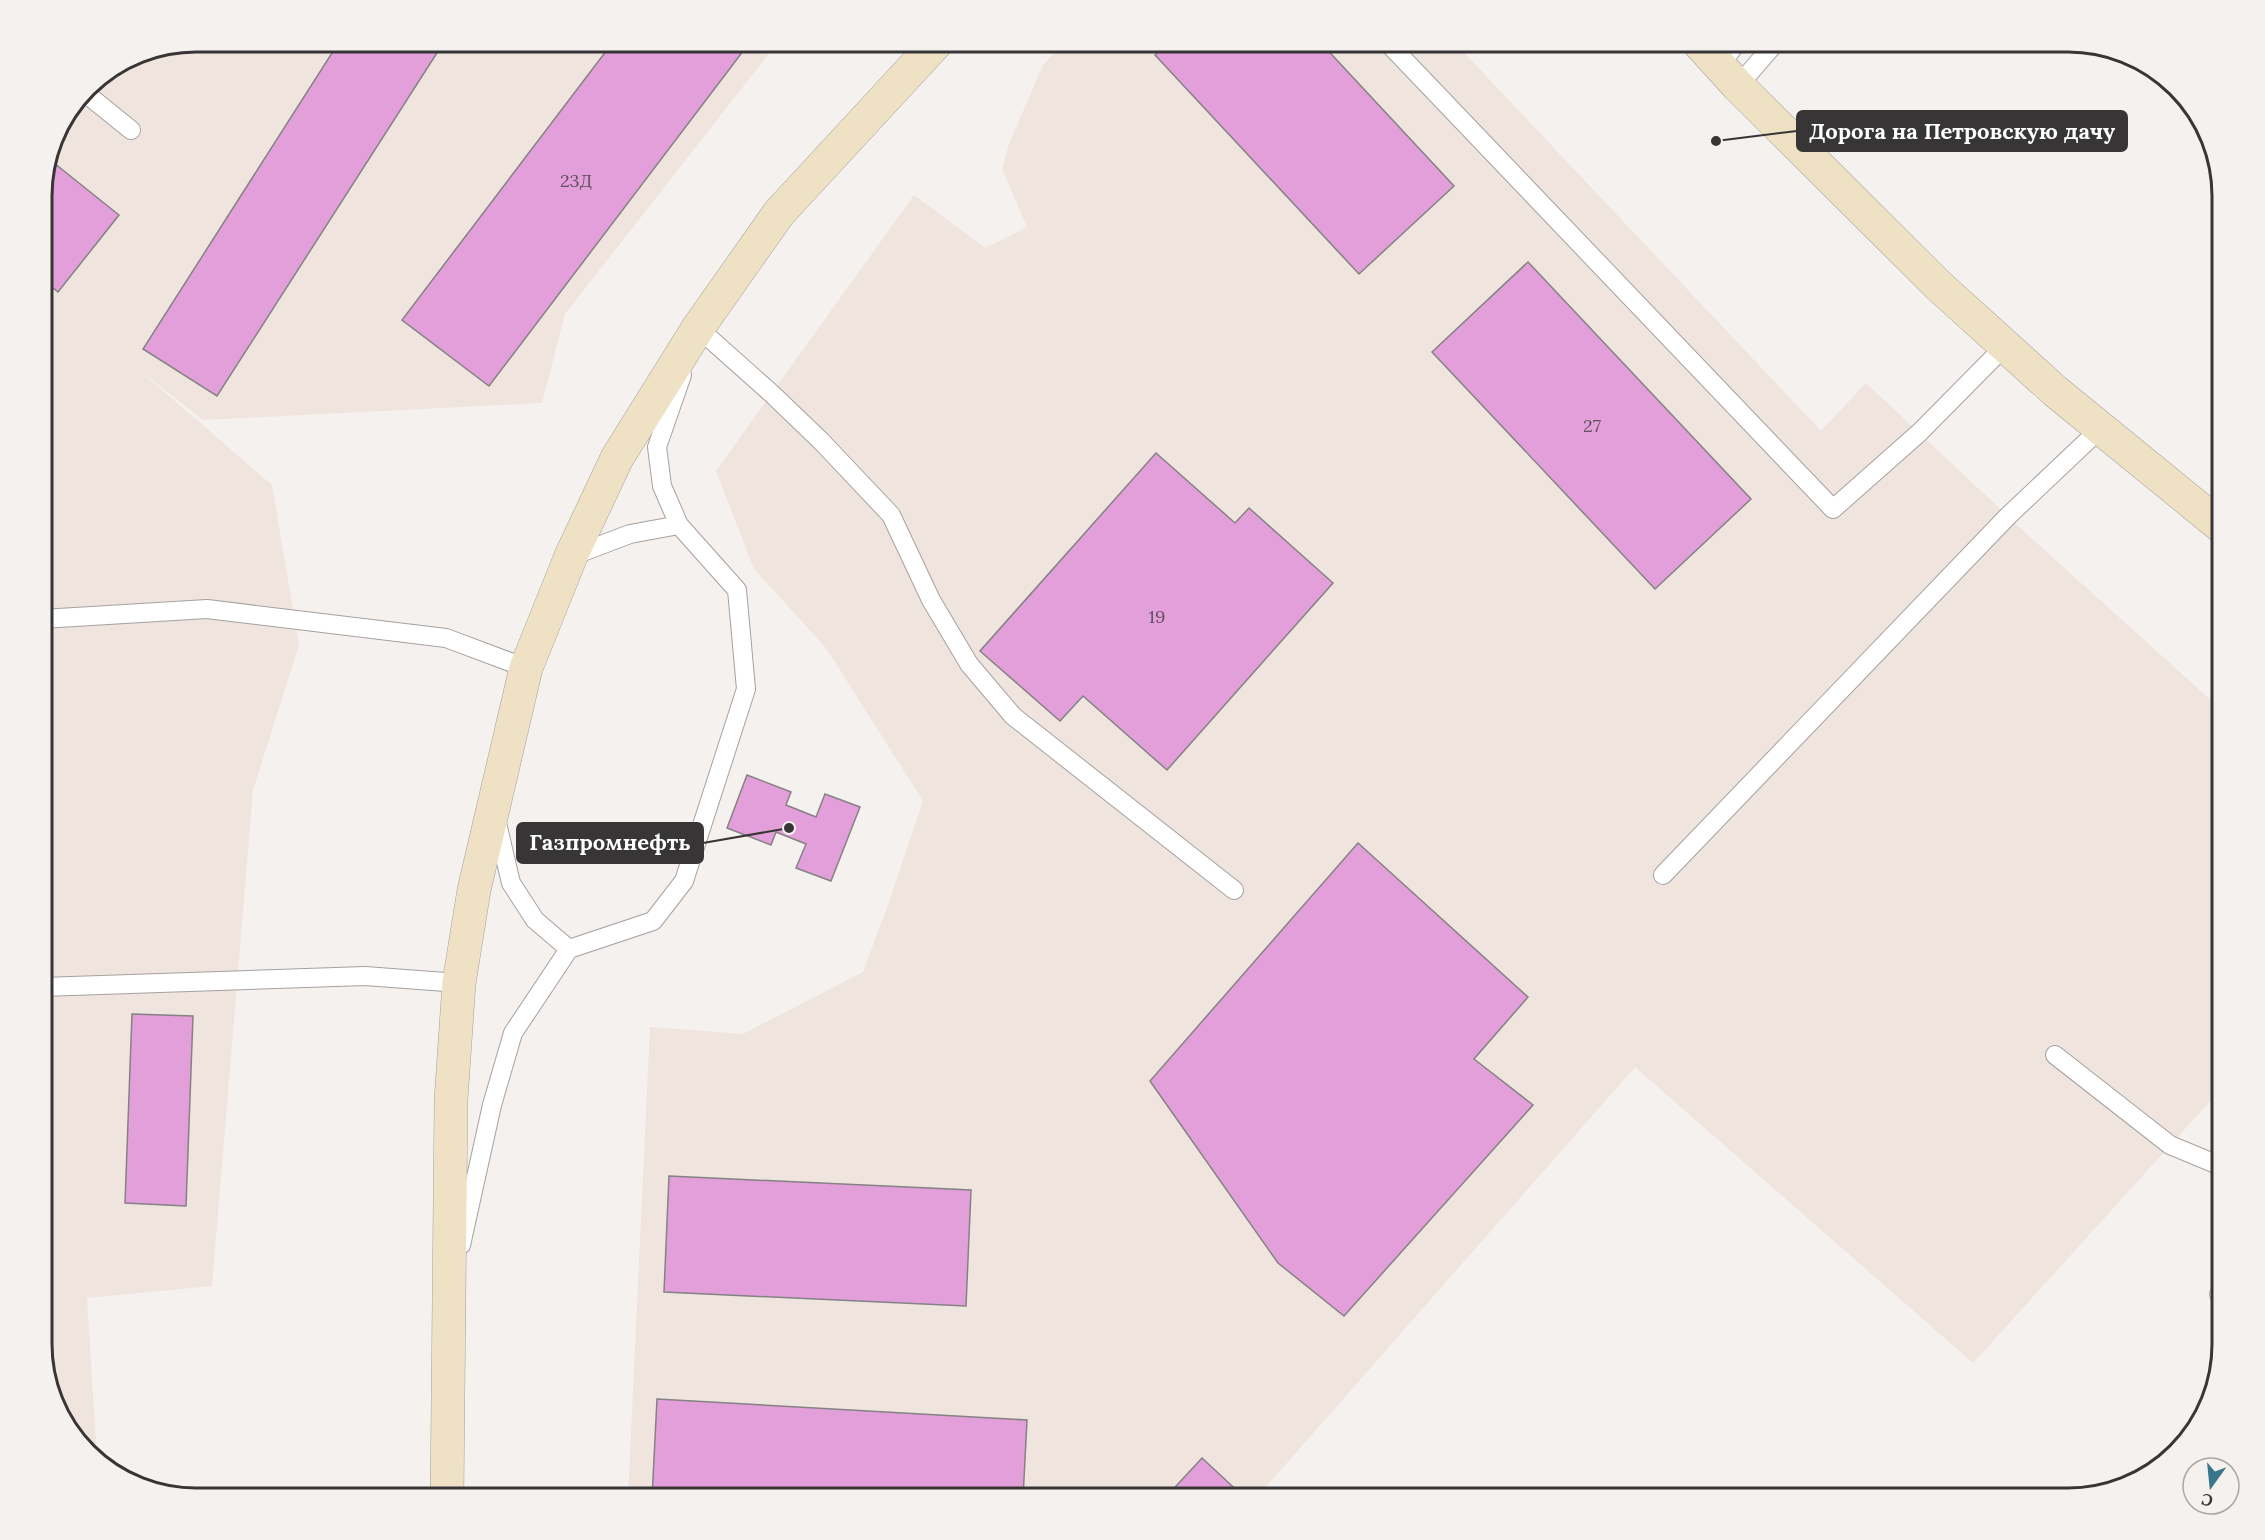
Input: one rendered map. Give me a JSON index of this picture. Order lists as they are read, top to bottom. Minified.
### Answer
{"places":["Дорога на Петровскую дачу","Газпромнефть"],"house_numbers":["23Д","27","19"],"north":"bottom"}
